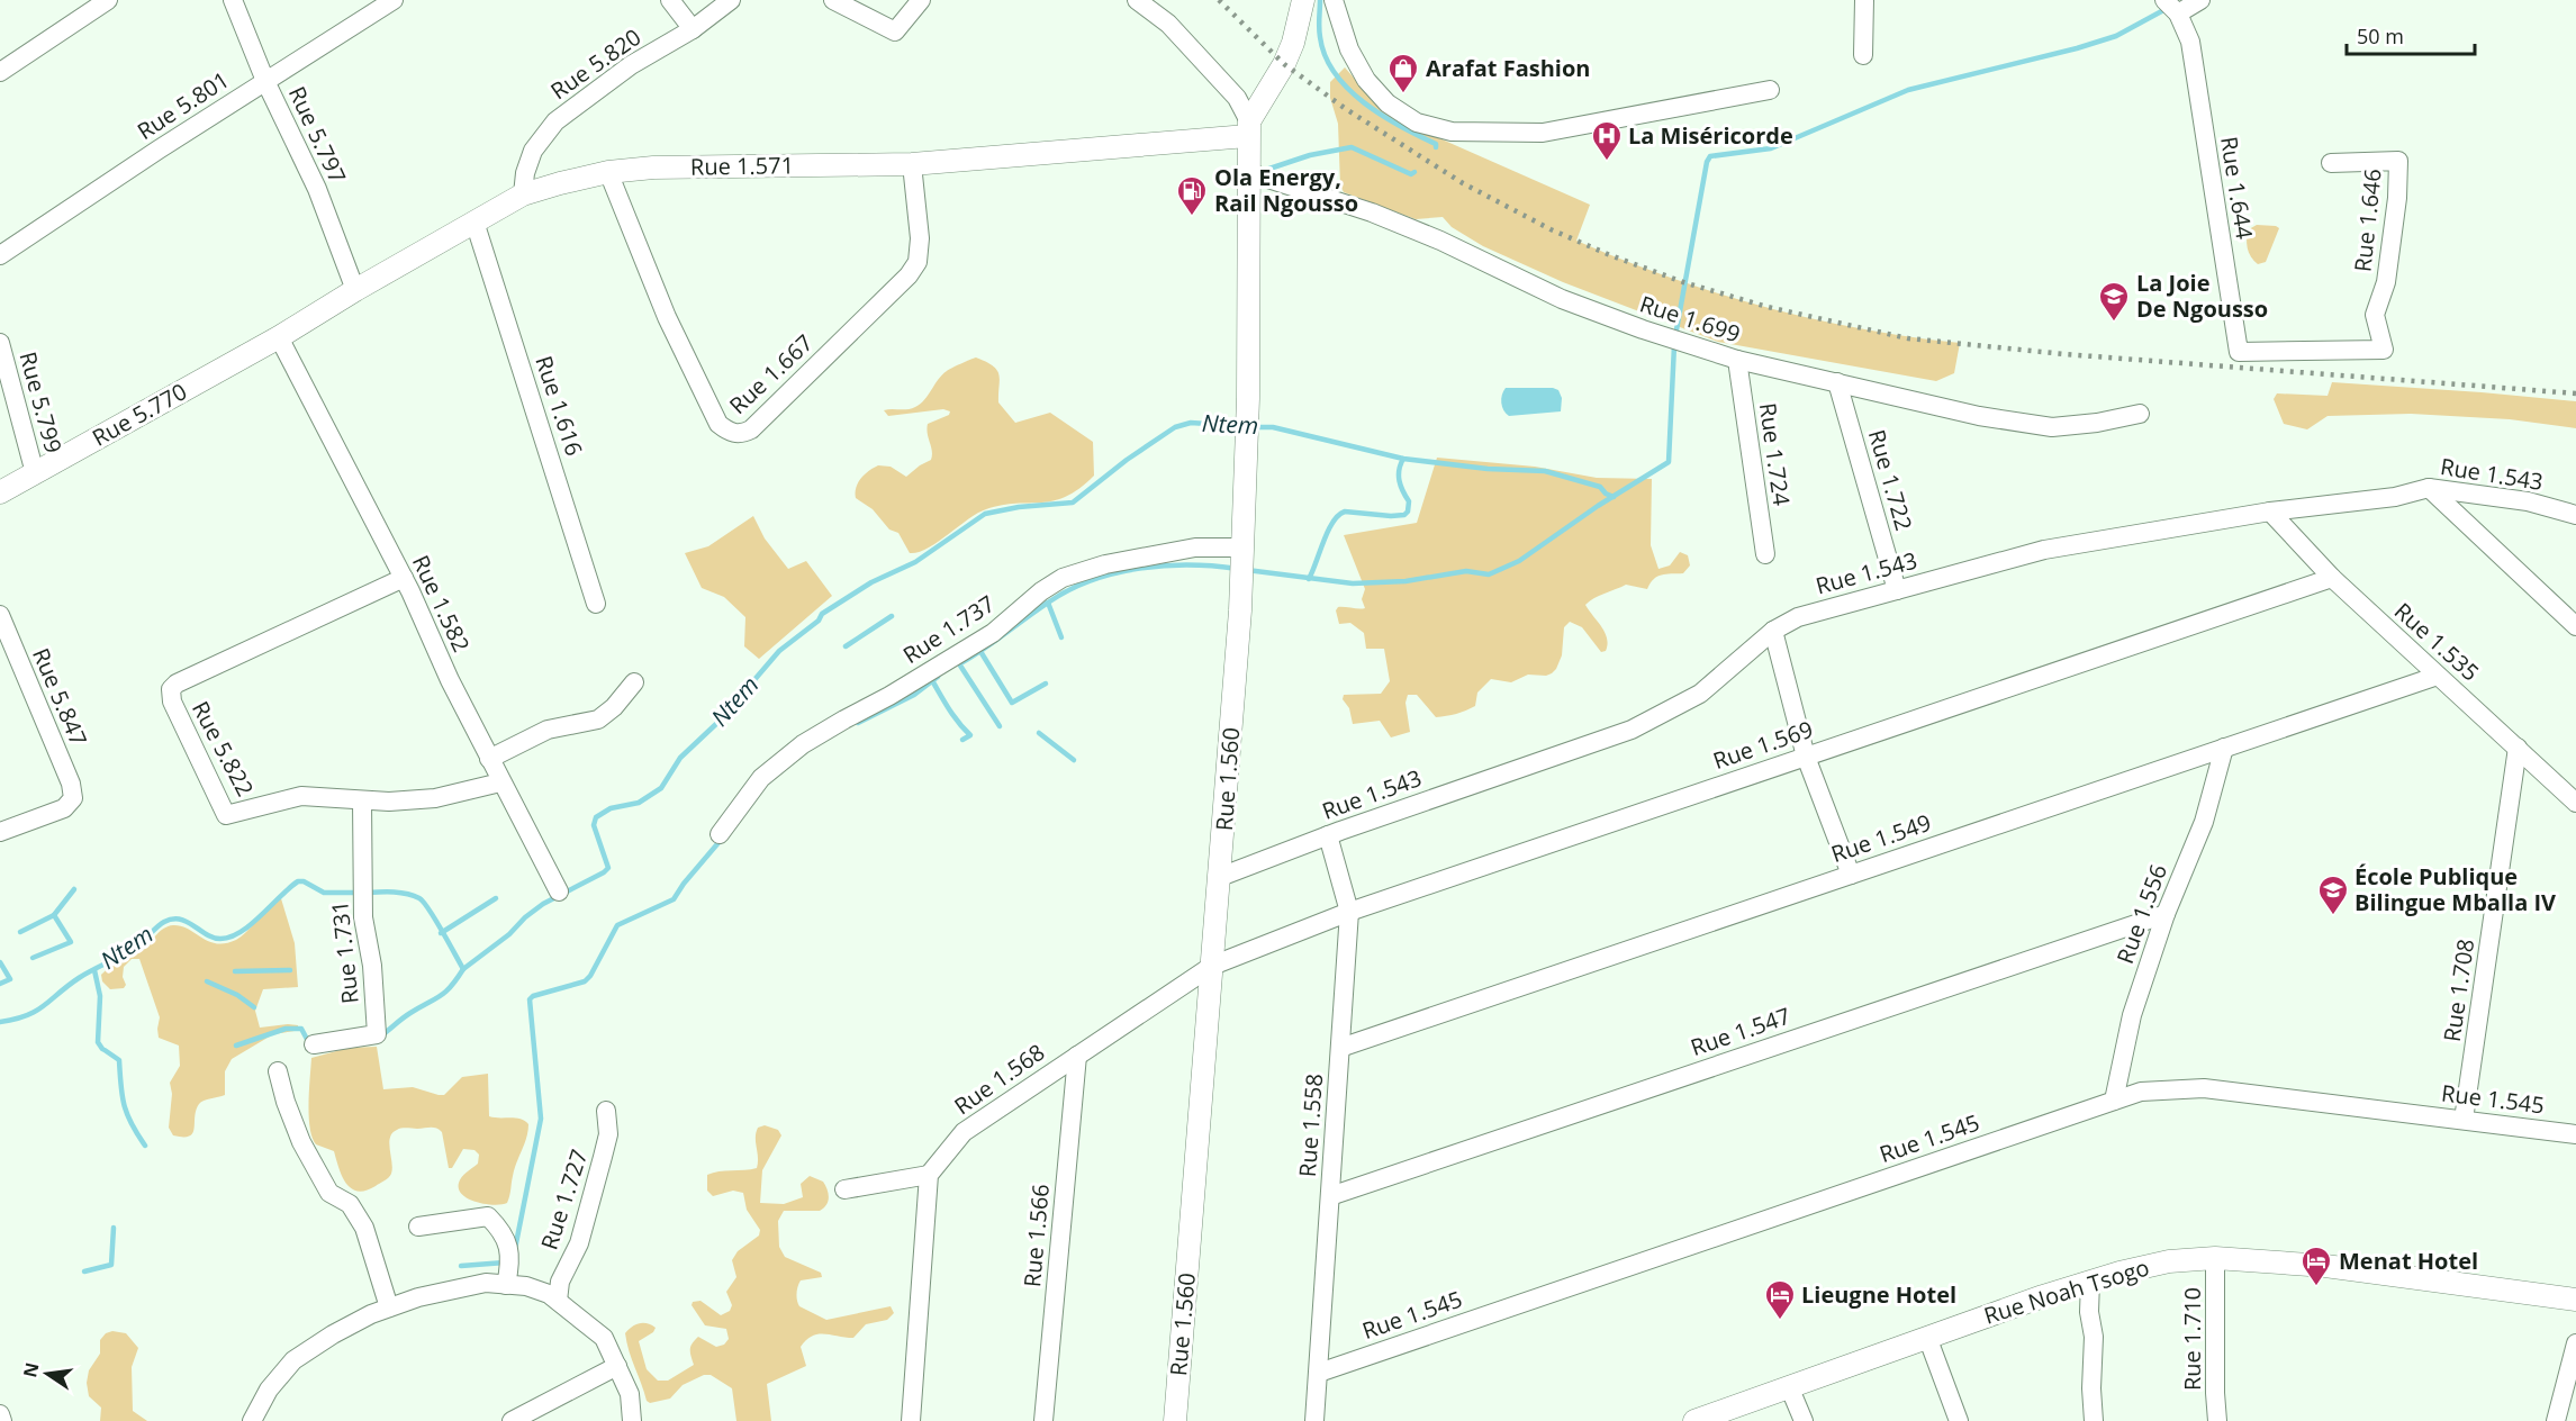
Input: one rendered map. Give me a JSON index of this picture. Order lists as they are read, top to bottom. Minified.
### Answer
{"streets":{"main road":["Rue 1.571","Rue 5.770","Rue 1.560","Rue Noah Tsogo"],"street":["Rue 5.820","Rue 5.801","Rue 5.797","Rue 1.644","Rue 1.646","Rue 1.699","Rue 1.667","Rue 5.799","Rue 1.616","Rue 1.724","Rue 1.543","Rue 1.722","Rue 1.582","Rue 1.737","Rue 1.535","Rue 5.847","Rue 1.569","Rue 5.822","Rue 1.549","Rue 1.556","Rue 1.731","Rue 1.708","Rue 1.547","Rue 1.568","Rue 1.545","Rue 1.558","Rue 1.727","Rue 1.566","Rue 1.710"]},"crossings":[["Rue 5.820","Rue 1.571"],["Rue 5.801","Rue 5.797"],["Rue 5.797","Rue 1.571"],["Rue 1.571","Rue 1.667"],["Rue 1.571","Rue 1.616"],["Rue 1.571","Rue 5.770"],["Rue 1.571","Rue 1.582"],["Rue 1.571","Rue 1.560"],["Rue 1.644","Rue 1.646"],["Rue 1.699","Rue 1.724"],["Rue 1.699","Rue 1.722"],["Rue 1.699","Rue 1.560"],["Rue 5.799","Rue 5.770"],["Rue 5.770","Rue 1.582"],["Rue 1.543","Rue 1.722"],["Rue 1.543","Rue 1.535"],["Rue 1.543","Rue 1.560"],["Rue 1.543","Rue 1.558"],["Rue 1.582","Rue 5.822"],["Rue 1.737","Rue 1.560"],["Rue 1.535","Rue 1.569"],["Rue 1.535","Rue 1.549"],["Rue 1.535","Rue 1.708"],["Rue 1.569","Rue 1.560"],["Rue 1.569","Rue 1.568"],["Rue 1.569","Rue 1.558"],["Rue 5.822","Rue 1.731"],["Rue 1.560","Rue 1.568"],["Rue 1.549","Rue 1.556"],["Rue 1.549","Rue 1.558"],["Rue 1.556","Rue 1.547"],["Rue 1.556","Rue 1.545"],["Rue 1.708","Rue 1.545"],["Rue 1.547","Rue 1.558"],["Rue 1.568","Rue 1.566"],["Rue 1.545","Rue 1.558"],["Rue Noah Tsogo","Rue 1.710"]],"water":["Ntem"],"places":{"shop":["Arafat Fashion"],"hospital":["La Miséricorde"],"fuel station":["Ola Energy, Rail Ngousso"],"school or university":["La Joie De Ngousso","École Publique Bilingue Mballa IV"],"hotel":["Menat Hotel","Lieugne Hotel"]},"scale_bar":"50 m","north":"left"}
